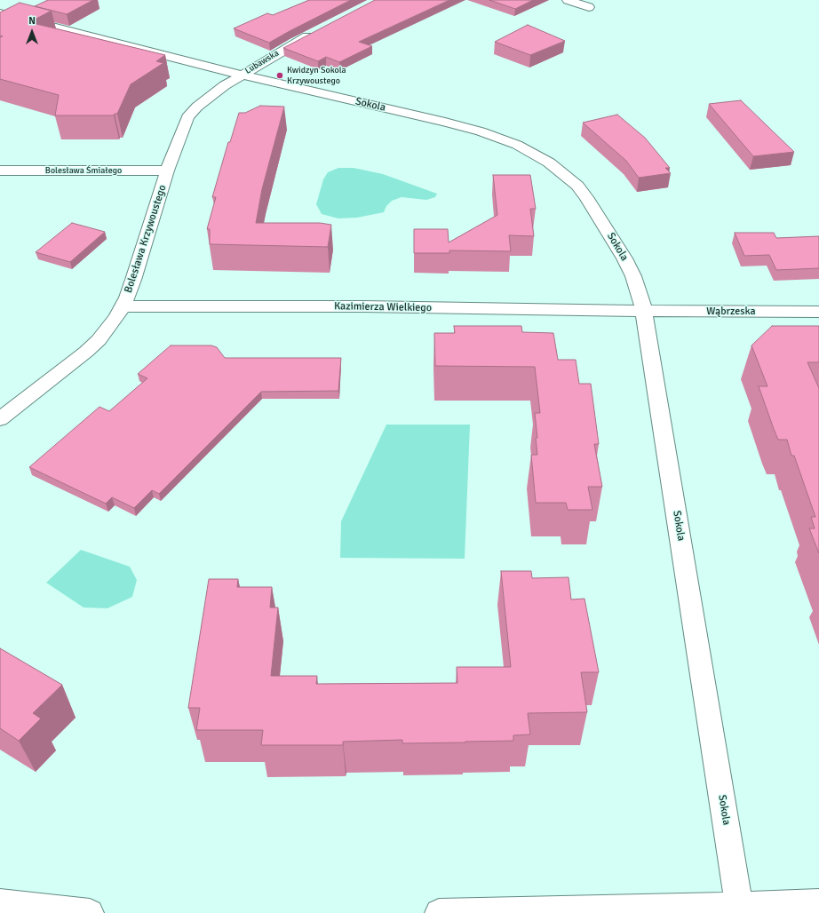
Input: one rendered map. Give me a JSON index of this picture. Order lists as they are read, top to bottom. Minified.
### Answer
{"streets":{"street":["Lubawska","Sokola","Bolesława Śmiałego","Bolesława Krzywoustego","Kazimierza Wielkiego","Wąbrzeska"]},"crossings":[["Lubawska","Sokola"],["Lubawska","Bolesława Krzywoustego"],["Sokola","Bolesława Krzywoustego"],["Sokola","Kazimierza Wielkiego"],["Sokola","Wąbrzeska"],["Bolesława Śmiałego","Bolesława Krzywoustego"],["Bolesława Krzywoustego","Kazimierza Wielkiego"],["Kazimierza Wielkiego","Wąbrzeska"]],"places":["Kwidzyn Sokola Krzywoustego"],"north":"top"}
